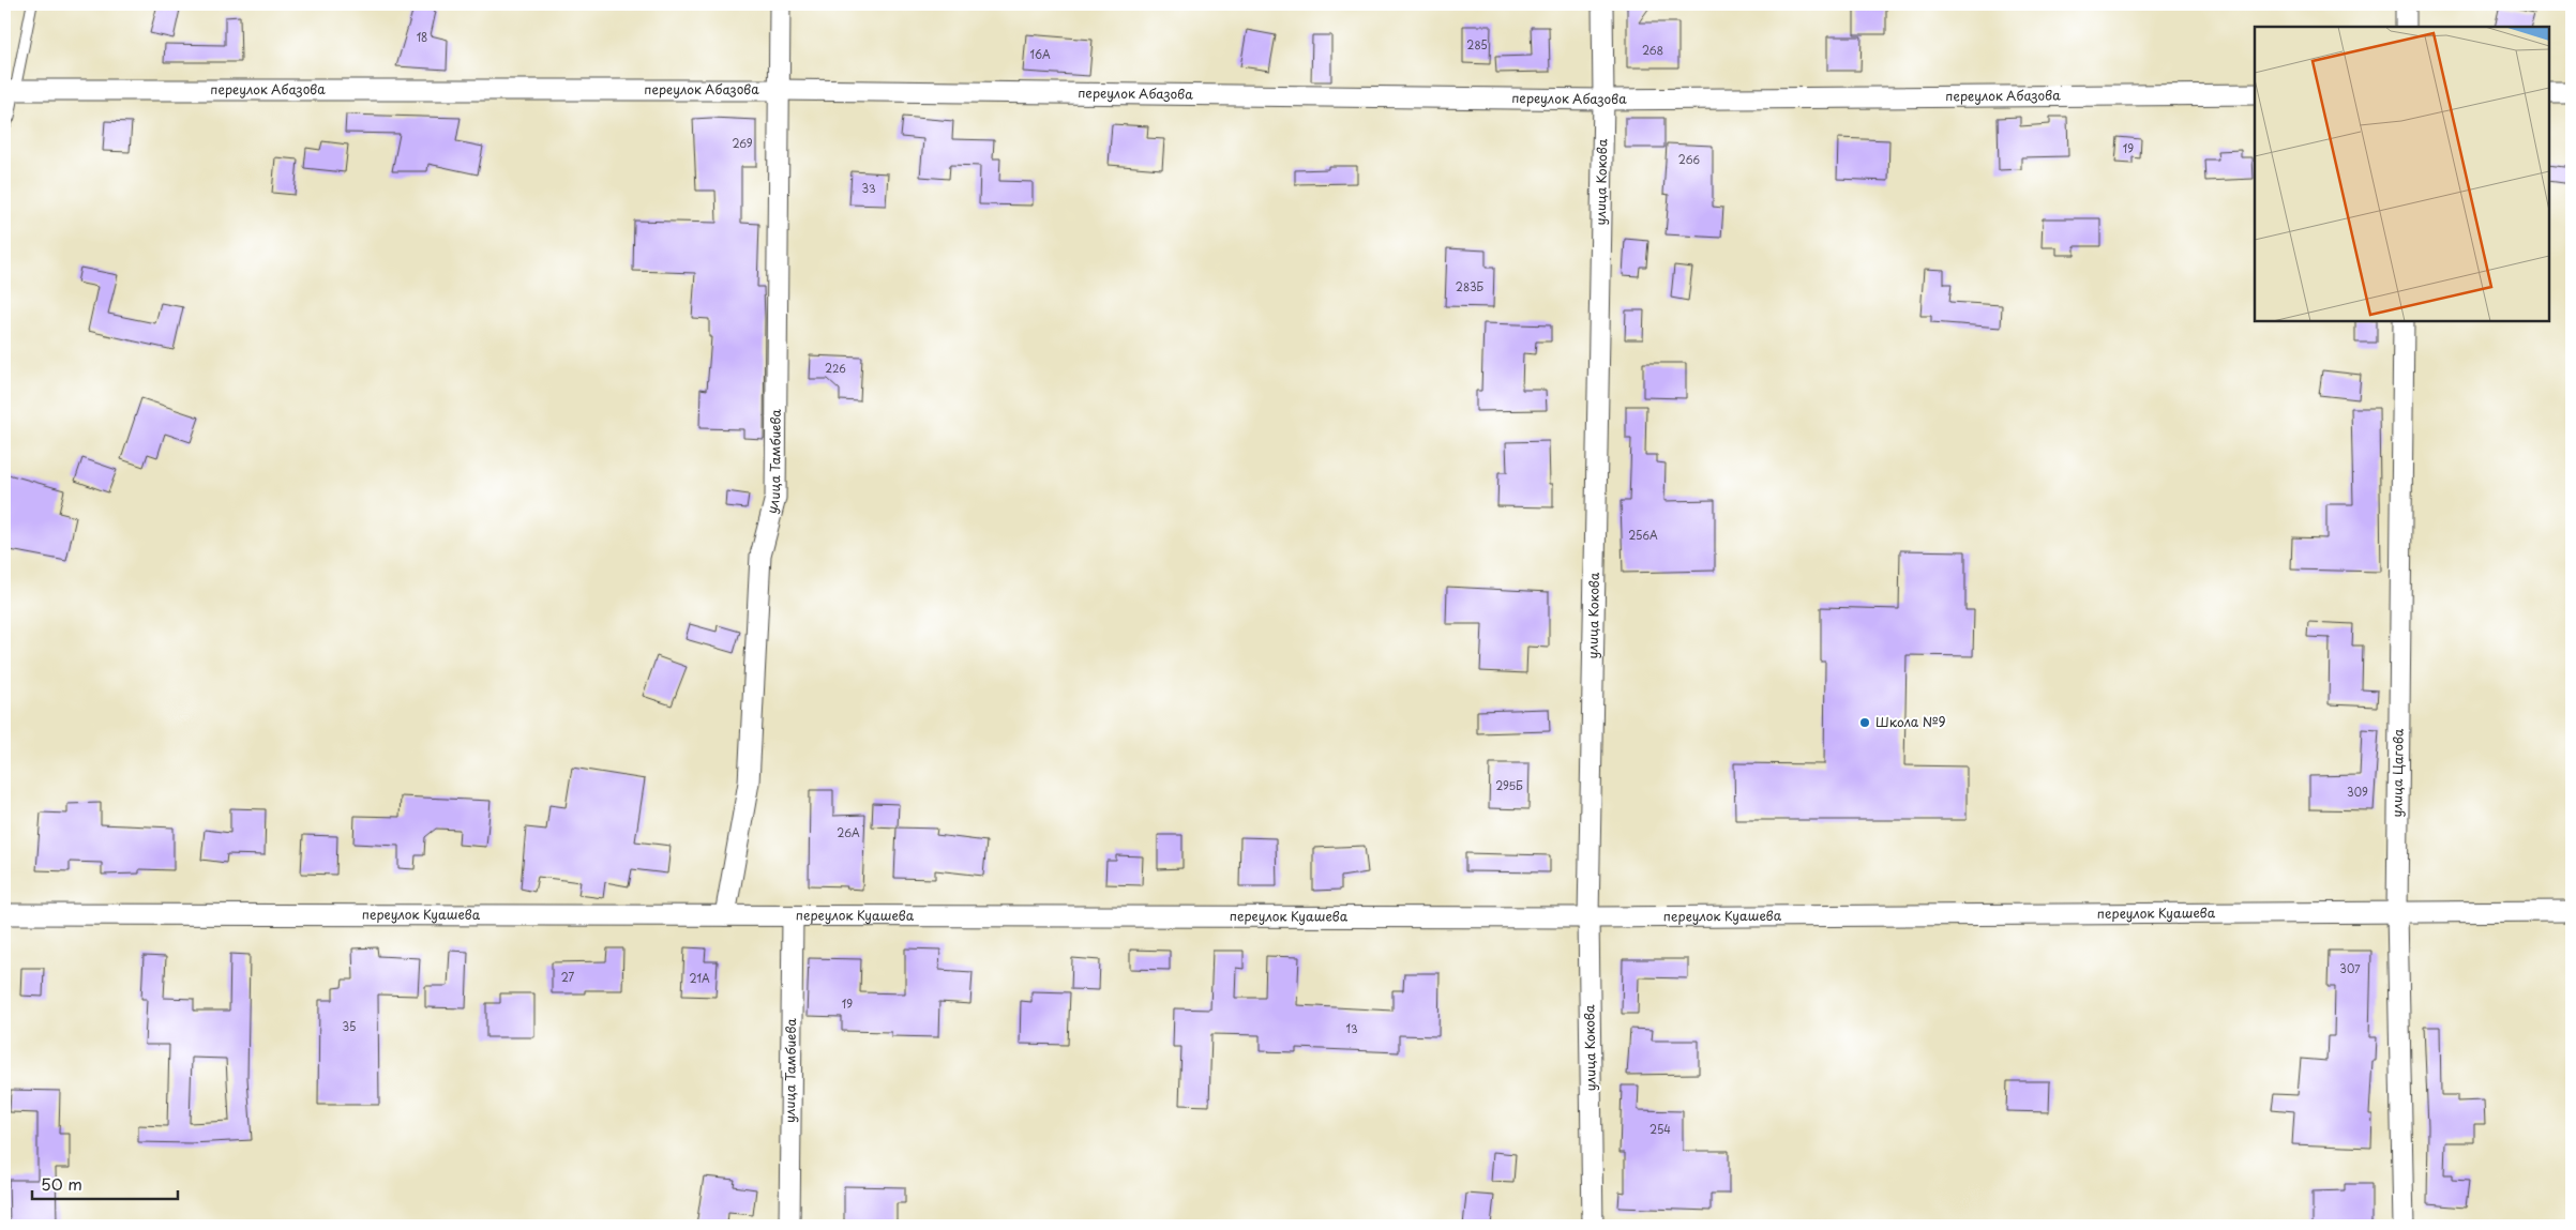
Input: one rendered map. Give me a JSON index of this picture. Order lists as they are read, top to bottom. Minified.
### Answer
{"streets":{"street":["переулок Абазова","улица Кокова","улица Тамбиева","улица Цагова","переулок Куашева"]},"crossings":[["переулок Абазова","улица Кокова"],["переулок Абазова","улица Тамбиева"],["улица Кокова","переулок Куашева"],["улица Тамбиева","переулок Куашева"],["улица Цагова","переулок Куашева"]],"places":["Школа №9"],"house_numbers":["18","285","268","16А","269","19","266","33","283Б","226","256А","295Б","309","26А","307","27","21А","19","35","13","254"],"scale_bar":"50 m"}
